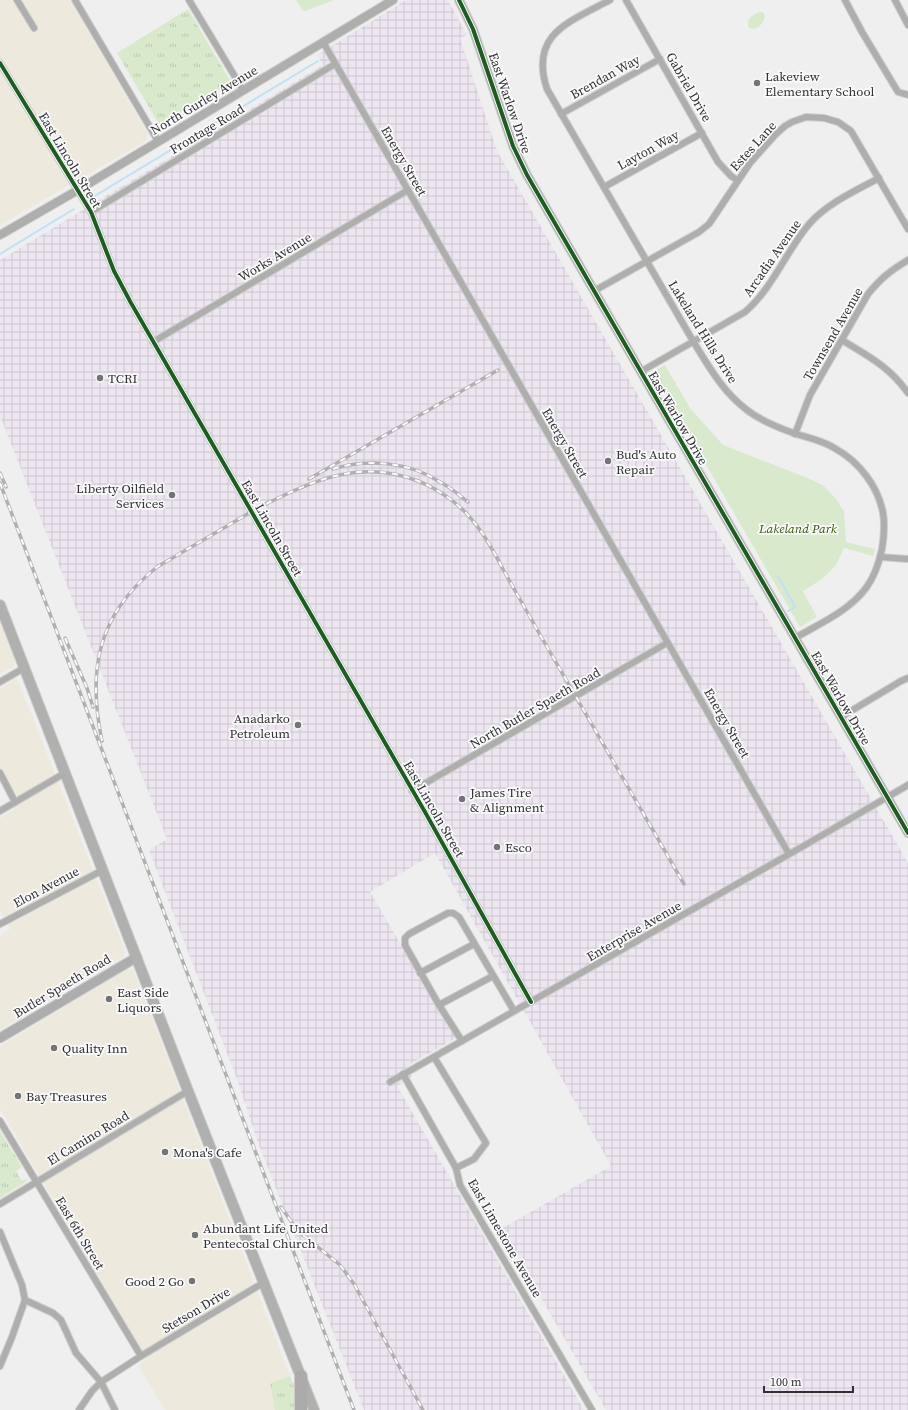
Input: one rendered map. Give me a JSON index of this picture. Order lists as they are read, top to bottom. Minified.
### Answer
{"streets":{"main road":["Butler Spaeth Road"],"street":["Brendan Way","Gabriel Drive","North Gurley Avenue","East Warlow Drive","Frontage Road","Estes Lane","Layton Way","East Lincoln Street","Energy Street","Works Avenue","Arcadia Avenue","Lakeland Hills Drive","Townsend Avenue","North Butler Spaeth Road","Elon Avenue","Enterprise Avenue","El Camino Road","East 6th Street","East Limestone Avenue","Stetson Drive"]},"crossings":[["Brendan Way","Gabriel Drive"],["Brendan Way","Lakeland Hills Drive"],["Gabriel Drive","Estes Lane"],["Gabriel Drive","Layton Way"],["North Gurley Avenue","East Lincoln Street"],["North Gurley Avenue","Energy Street"],["East Warlow Drive","Estes Lane"],["East Warlow Drive","Arcadia Avenue"],["East Warlow Drive","Lakeland Hills Drive"],["East Warlow Drive","Enterprise Avenue"],["Frontage Road","East Lincoln Street"],["Frontage Road","Energy Street"],["Estes Lane","Arcadia Avenue"],["Estes Lane","Lakeland Hills Drive"],["Layton Way","Lakeland Hills Drive"],["East Lincoln Street","Works Avenue"],["East Lincoln Street","North Butler Spaeth Road"],["East Lincoln Street","Enterprise Avenue"],["Energy Street","Works Avenue"],["Energy Street","North Butler Spaeth Road"],["Energy Street","Enterprise Avenue"],["Arcadia Avenue","Lakeland Hills Drive"],["Lakeland Hills Drive","Townsend Avenue"],["Enterprise Avenue","East Limestone Avenue"],["El Camino Road","East 6th Street"],["East 6th Street","Stetson Drive"]],"parks":["Lakeland Park"],"places":["Lakeview Elementary School","TCRI","Bud's Auto Repair","Liberty Oilfield Services","Anadarko Petroleum","James Tire & Alignment","Esco","East Side Liquors","Quality Inn","Bay Treasures","Mona's Cafe","Abundant Life United Pentecostal Church","Good 2 Go"],"scale_bar":"100 m"}
